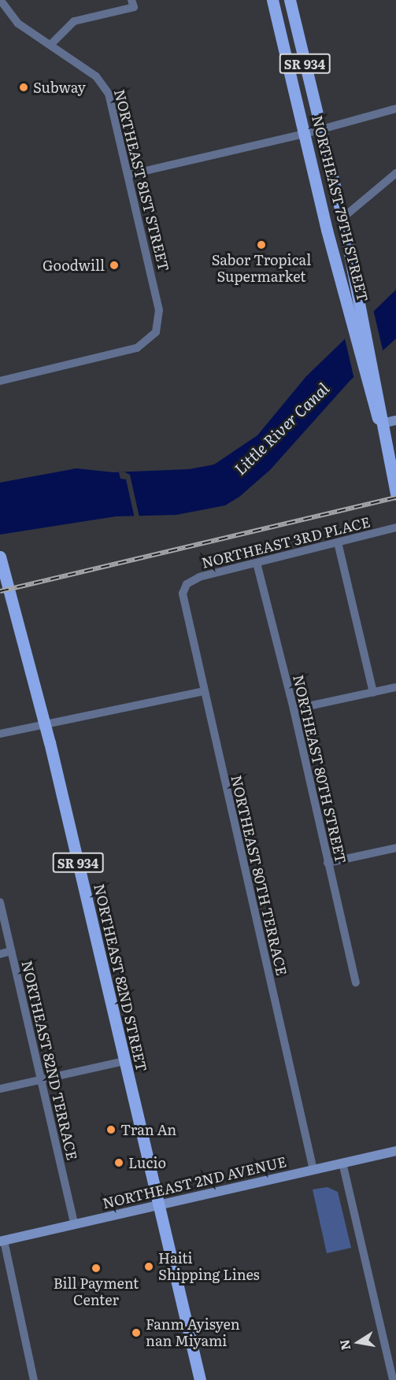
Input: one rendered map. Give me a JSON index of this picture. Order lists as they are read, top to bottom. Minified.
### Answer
{"streets":{"main road":["SR 934","NORTHEAST 79TH STREET","NORTHEAST 82ND STREET","NORTHEAST 2ND AVENUE"],"street":["NORTHEAST 81ST STREET","NORTHEAST 3RD PLACE","NORTHEAST 80TH STREET","NORTHEAST 80TH TERRACE","NORTHEAST 82ND TERRACE"]},"crossings":[["NORTHEAST 3RD PLACE","NORTHEAST 80TH STREET"],["NORTHEAST 3RD PLACE","NORTHEAST 80TH TERRACE"],["NORTHEAST 80TH TERRACE","NORTHEAST 2ND AVENUE"],["NORTHEAST 82ND STREET","NORTHEAST 2ND AVENUE"],["NORTHEAST 82ND TERRACE","NORTHEAST 2ND AVENUE"]],"water":["Little River Canal"],"places":["Subway","Sabor Tropical Supermarket","Goodwill","Tran An","Lucio","Haiti Shipping Lines","Bill Payment Center","Fanm Ayisyen nan Miyami"],"north":"left"}
